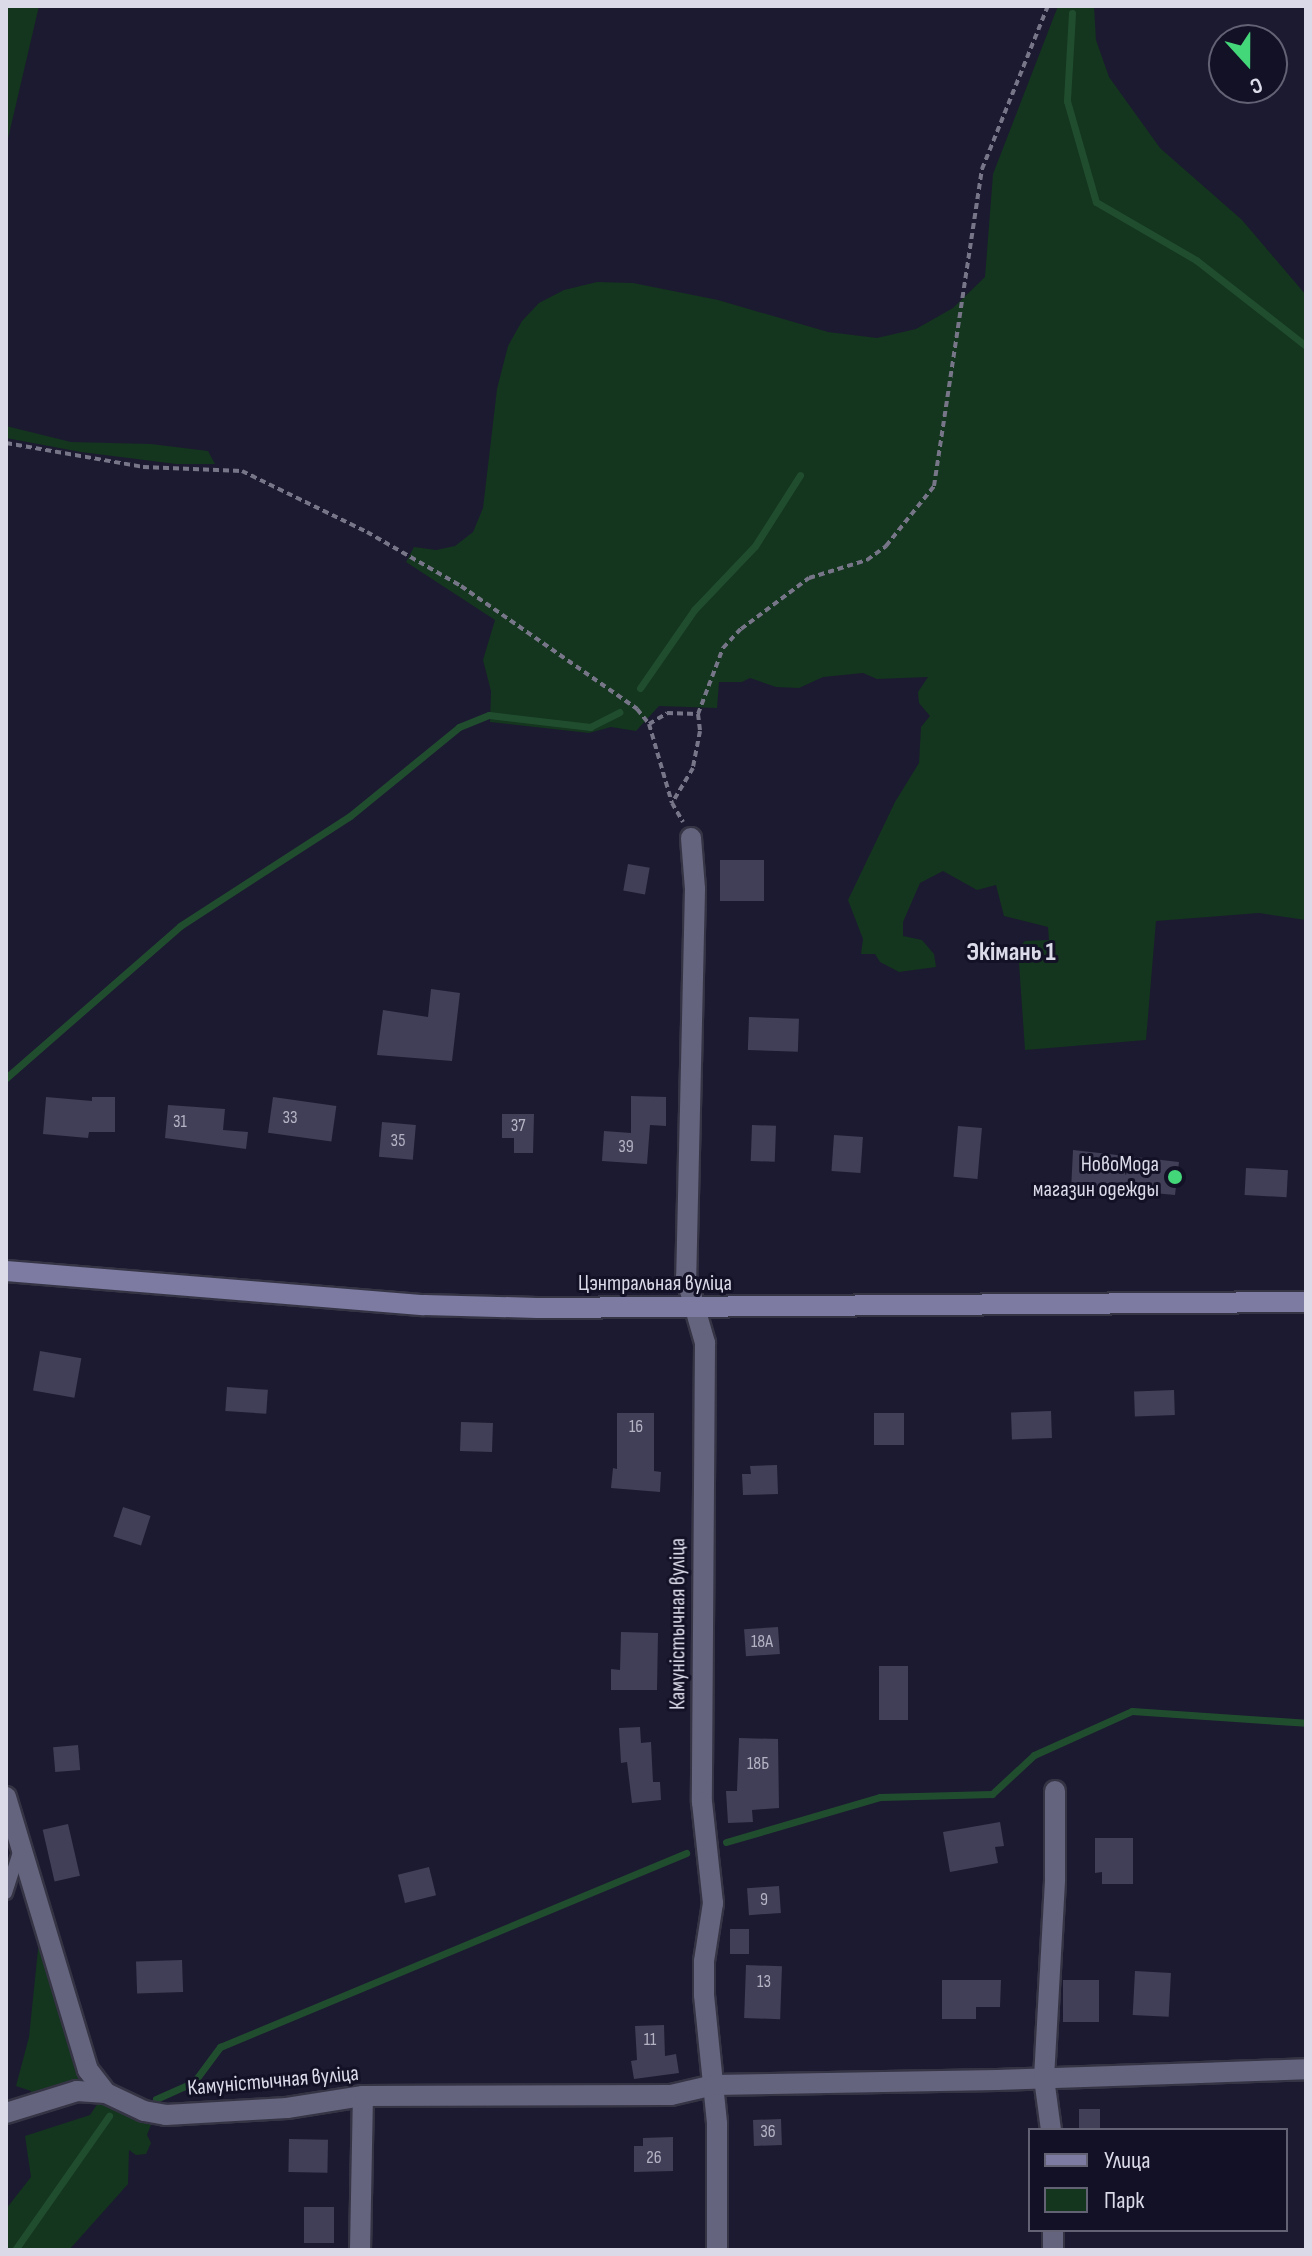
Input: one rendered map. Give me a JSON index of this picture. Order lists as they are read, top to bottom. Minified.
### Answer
{"streets":{"main road":["Цэнтральная вуліца"],"street":["Камуністычная вуліца"]},"crossings":[["Цэнтральная вуліца","Камуністычная вуліца"]],"districts":["Экімань 1"],"places":["НовоМода магазин одежды"],"house_numbers":["33","31","37","35","39","16","18А","18Б","9","13","11","36","26"],"legend":["Улица","Парк"],"north":"bottom"}
